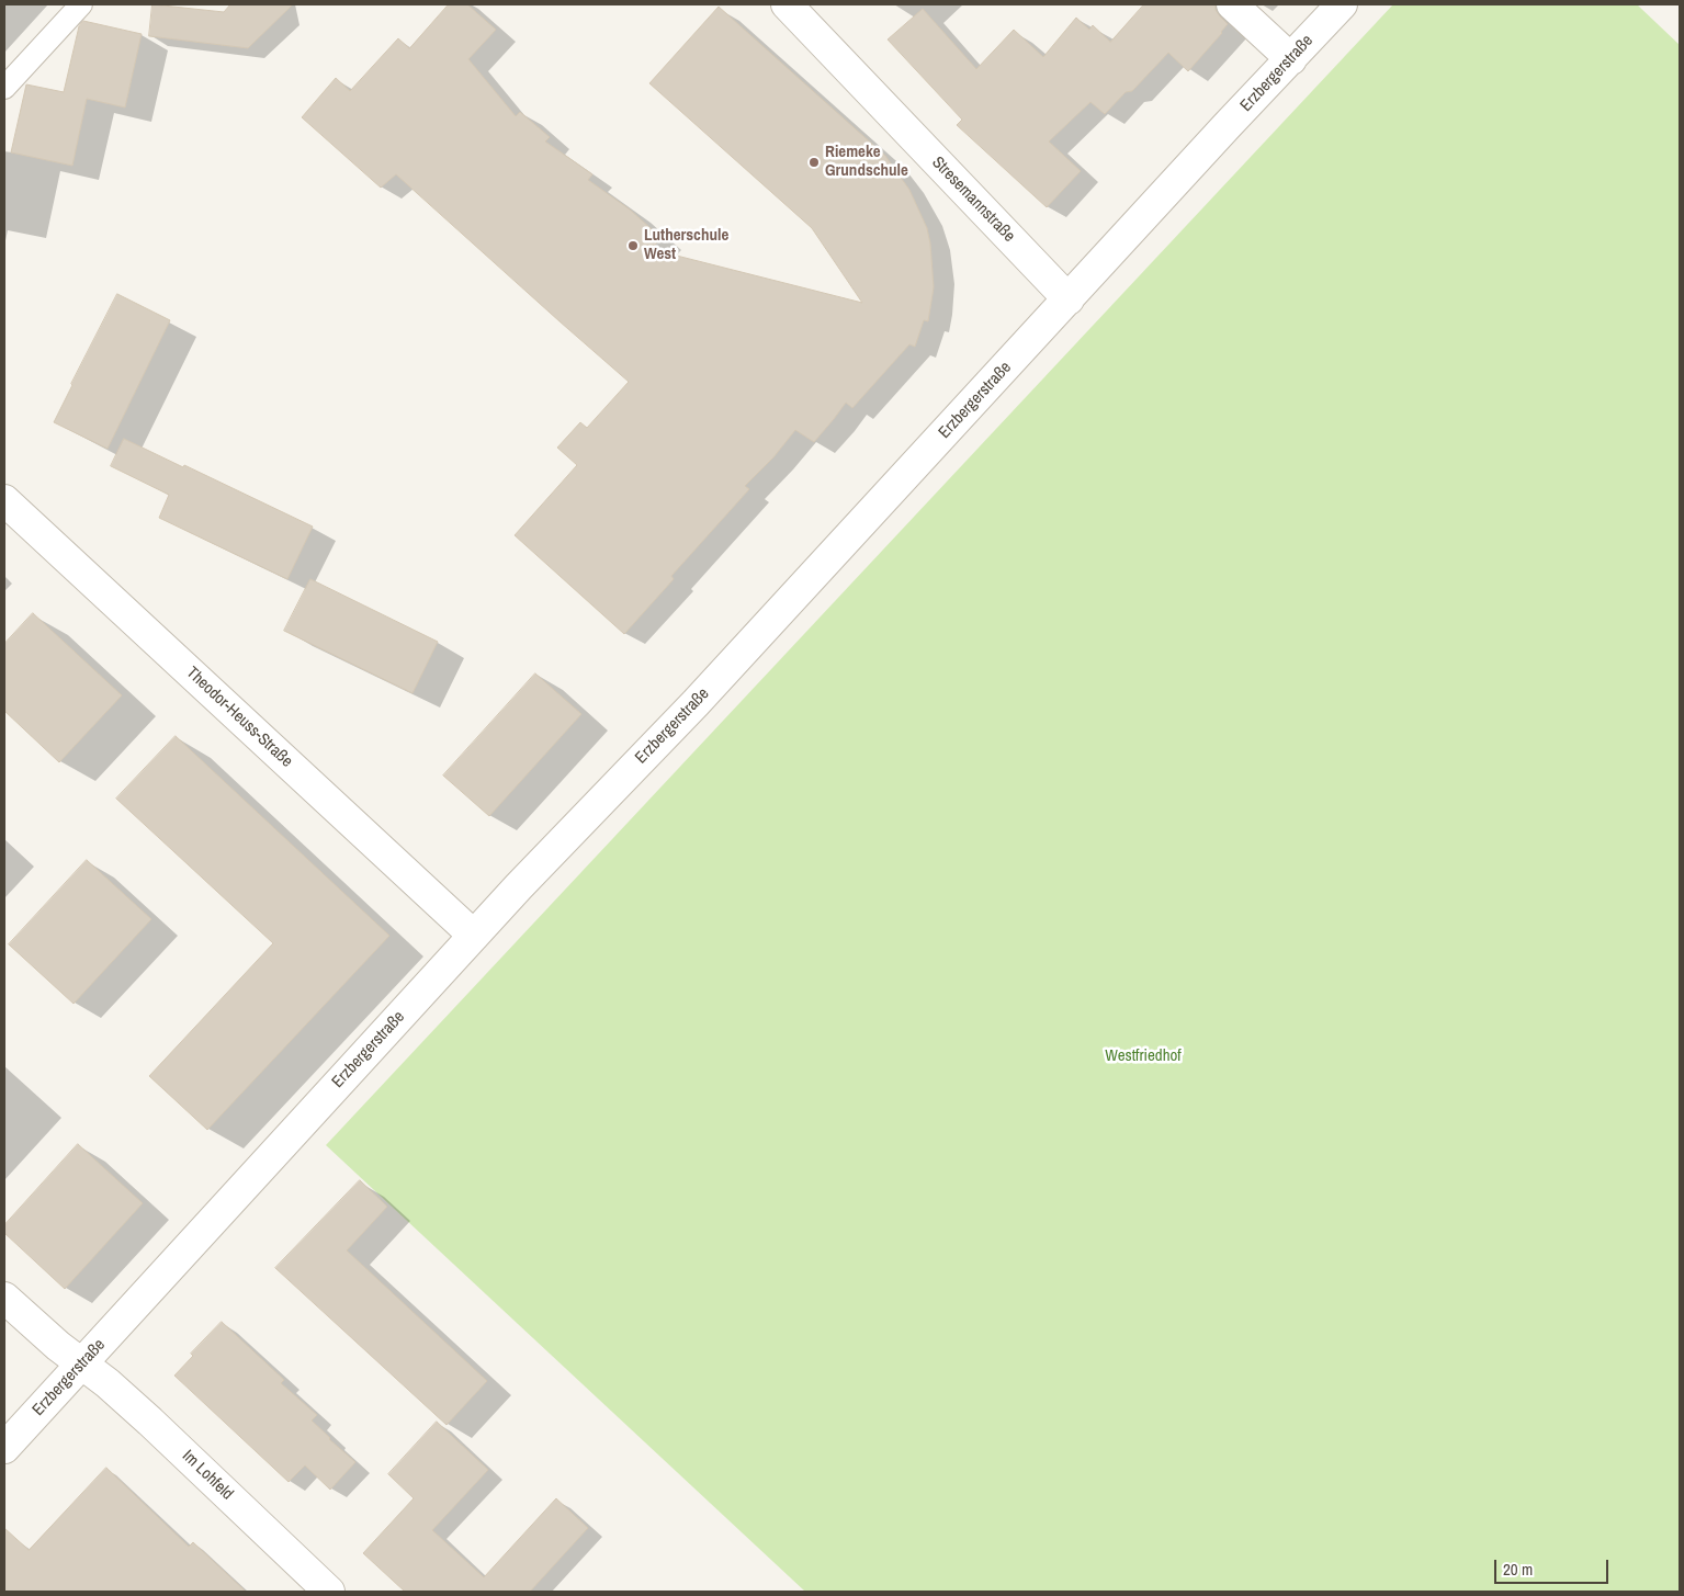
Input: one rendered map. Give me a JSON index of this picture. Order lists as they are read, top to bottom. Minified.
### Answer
{"streets":{"street":["Erzbergerstraße","Stresemannstraße","Theodor-Heuss-Straße","Im Lohfeld"]},"crossings":[["Erzbergerstraße","Stresemannstraße"],["Erzbergerstraße","Theodor-Heuss-Straße"],["Erzbergerstraße","Im Lohfeld"]],"parks":["Westfriedhof"],"places":["Riemeke Grundschule","Lutherschule West"],"scale_bar":"20 m"}
